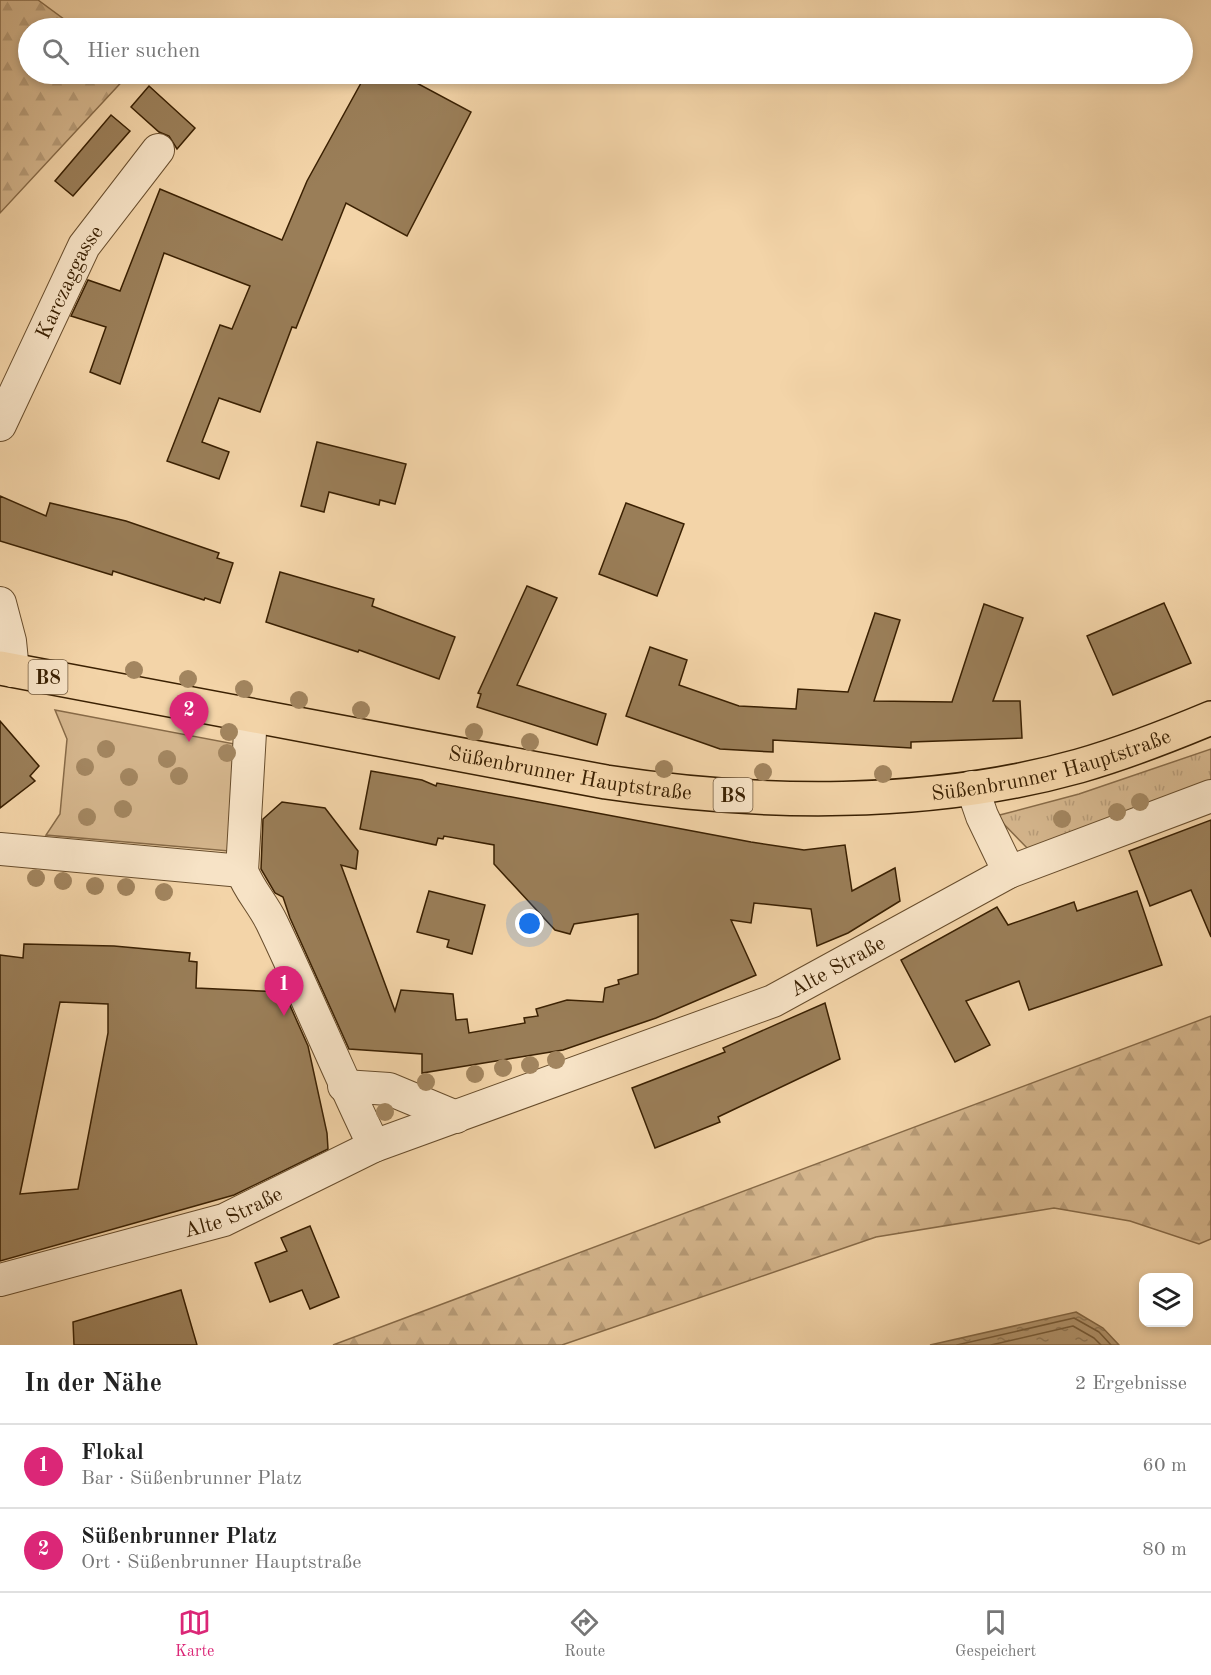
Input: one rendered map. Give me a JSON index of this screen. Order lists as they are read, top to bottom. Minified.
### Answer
{"streets":{"main road":["B8","Süßenbrunner Hauptstraße"],"street":["Karczaggasse","Alte Straße"]},"page":{"search":"Hier suchen","pins":["2","1"],"heading":["In der Nähe","2 Ergebnisse"],"list":[{"mark":"1","name":"Flokal","note":"Bar · Süßenbrunner Platz","value":"60 m"},{"mark":"2","name":"Süßenbrunner Platz","note":"Ort · Süßenbrunner Hauptstraße","value":"80 m"}],"nav":["Karte","Route","Gespeichert"]}}
